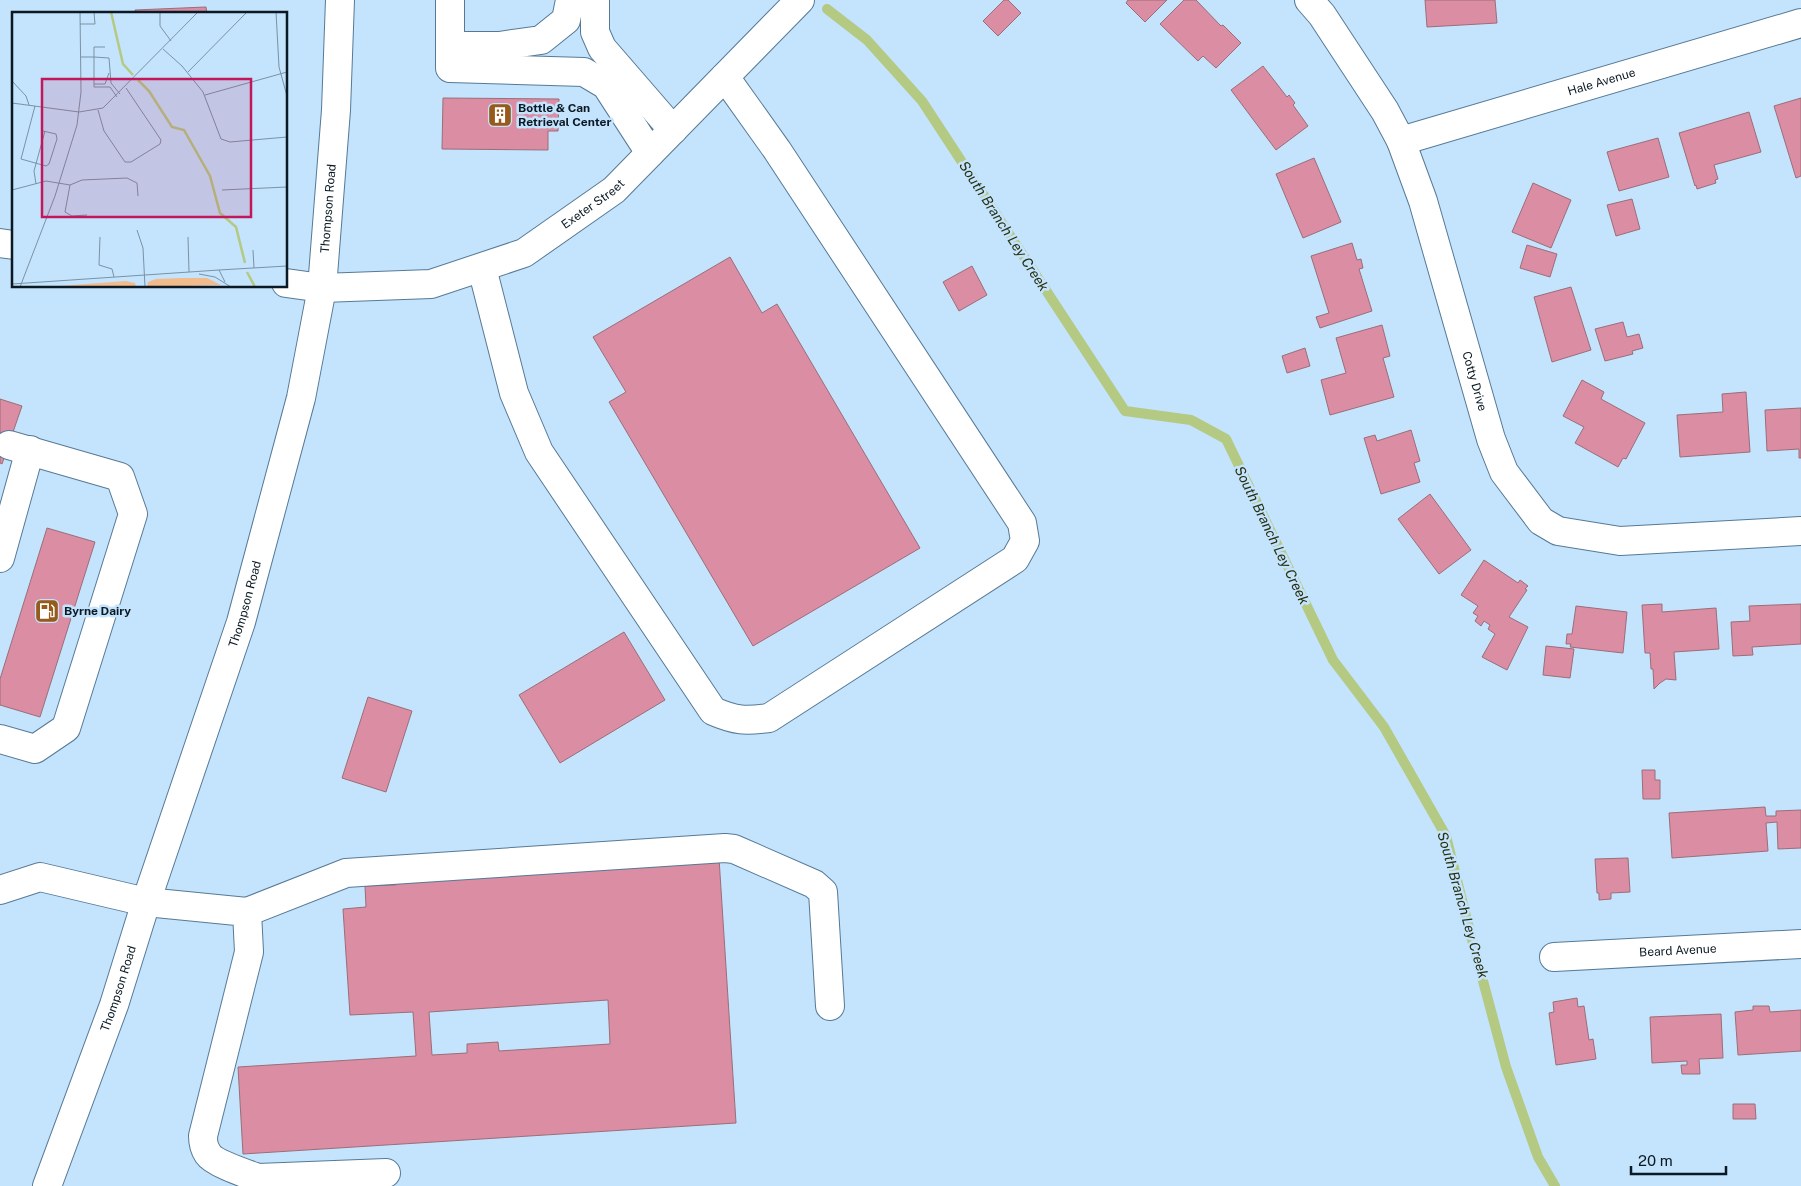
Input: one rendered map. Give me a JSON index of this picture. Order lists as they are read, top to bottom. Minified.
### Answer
{"streets":{"street":["Hale Avenue","Exeter Street","Thompson Road","Cotty Drive","Beard Avenue"]},"crossings":[["Hale Avenue","Cotty Drive"],["Exeter Street","Thompson Road"]],"water":["South Branch Ley Creek"],"places":{"building":["Bottle & Can Retrieval Center"],"fuel station":["Byrne Dairy"]},"scale_bar":"20 m"}
